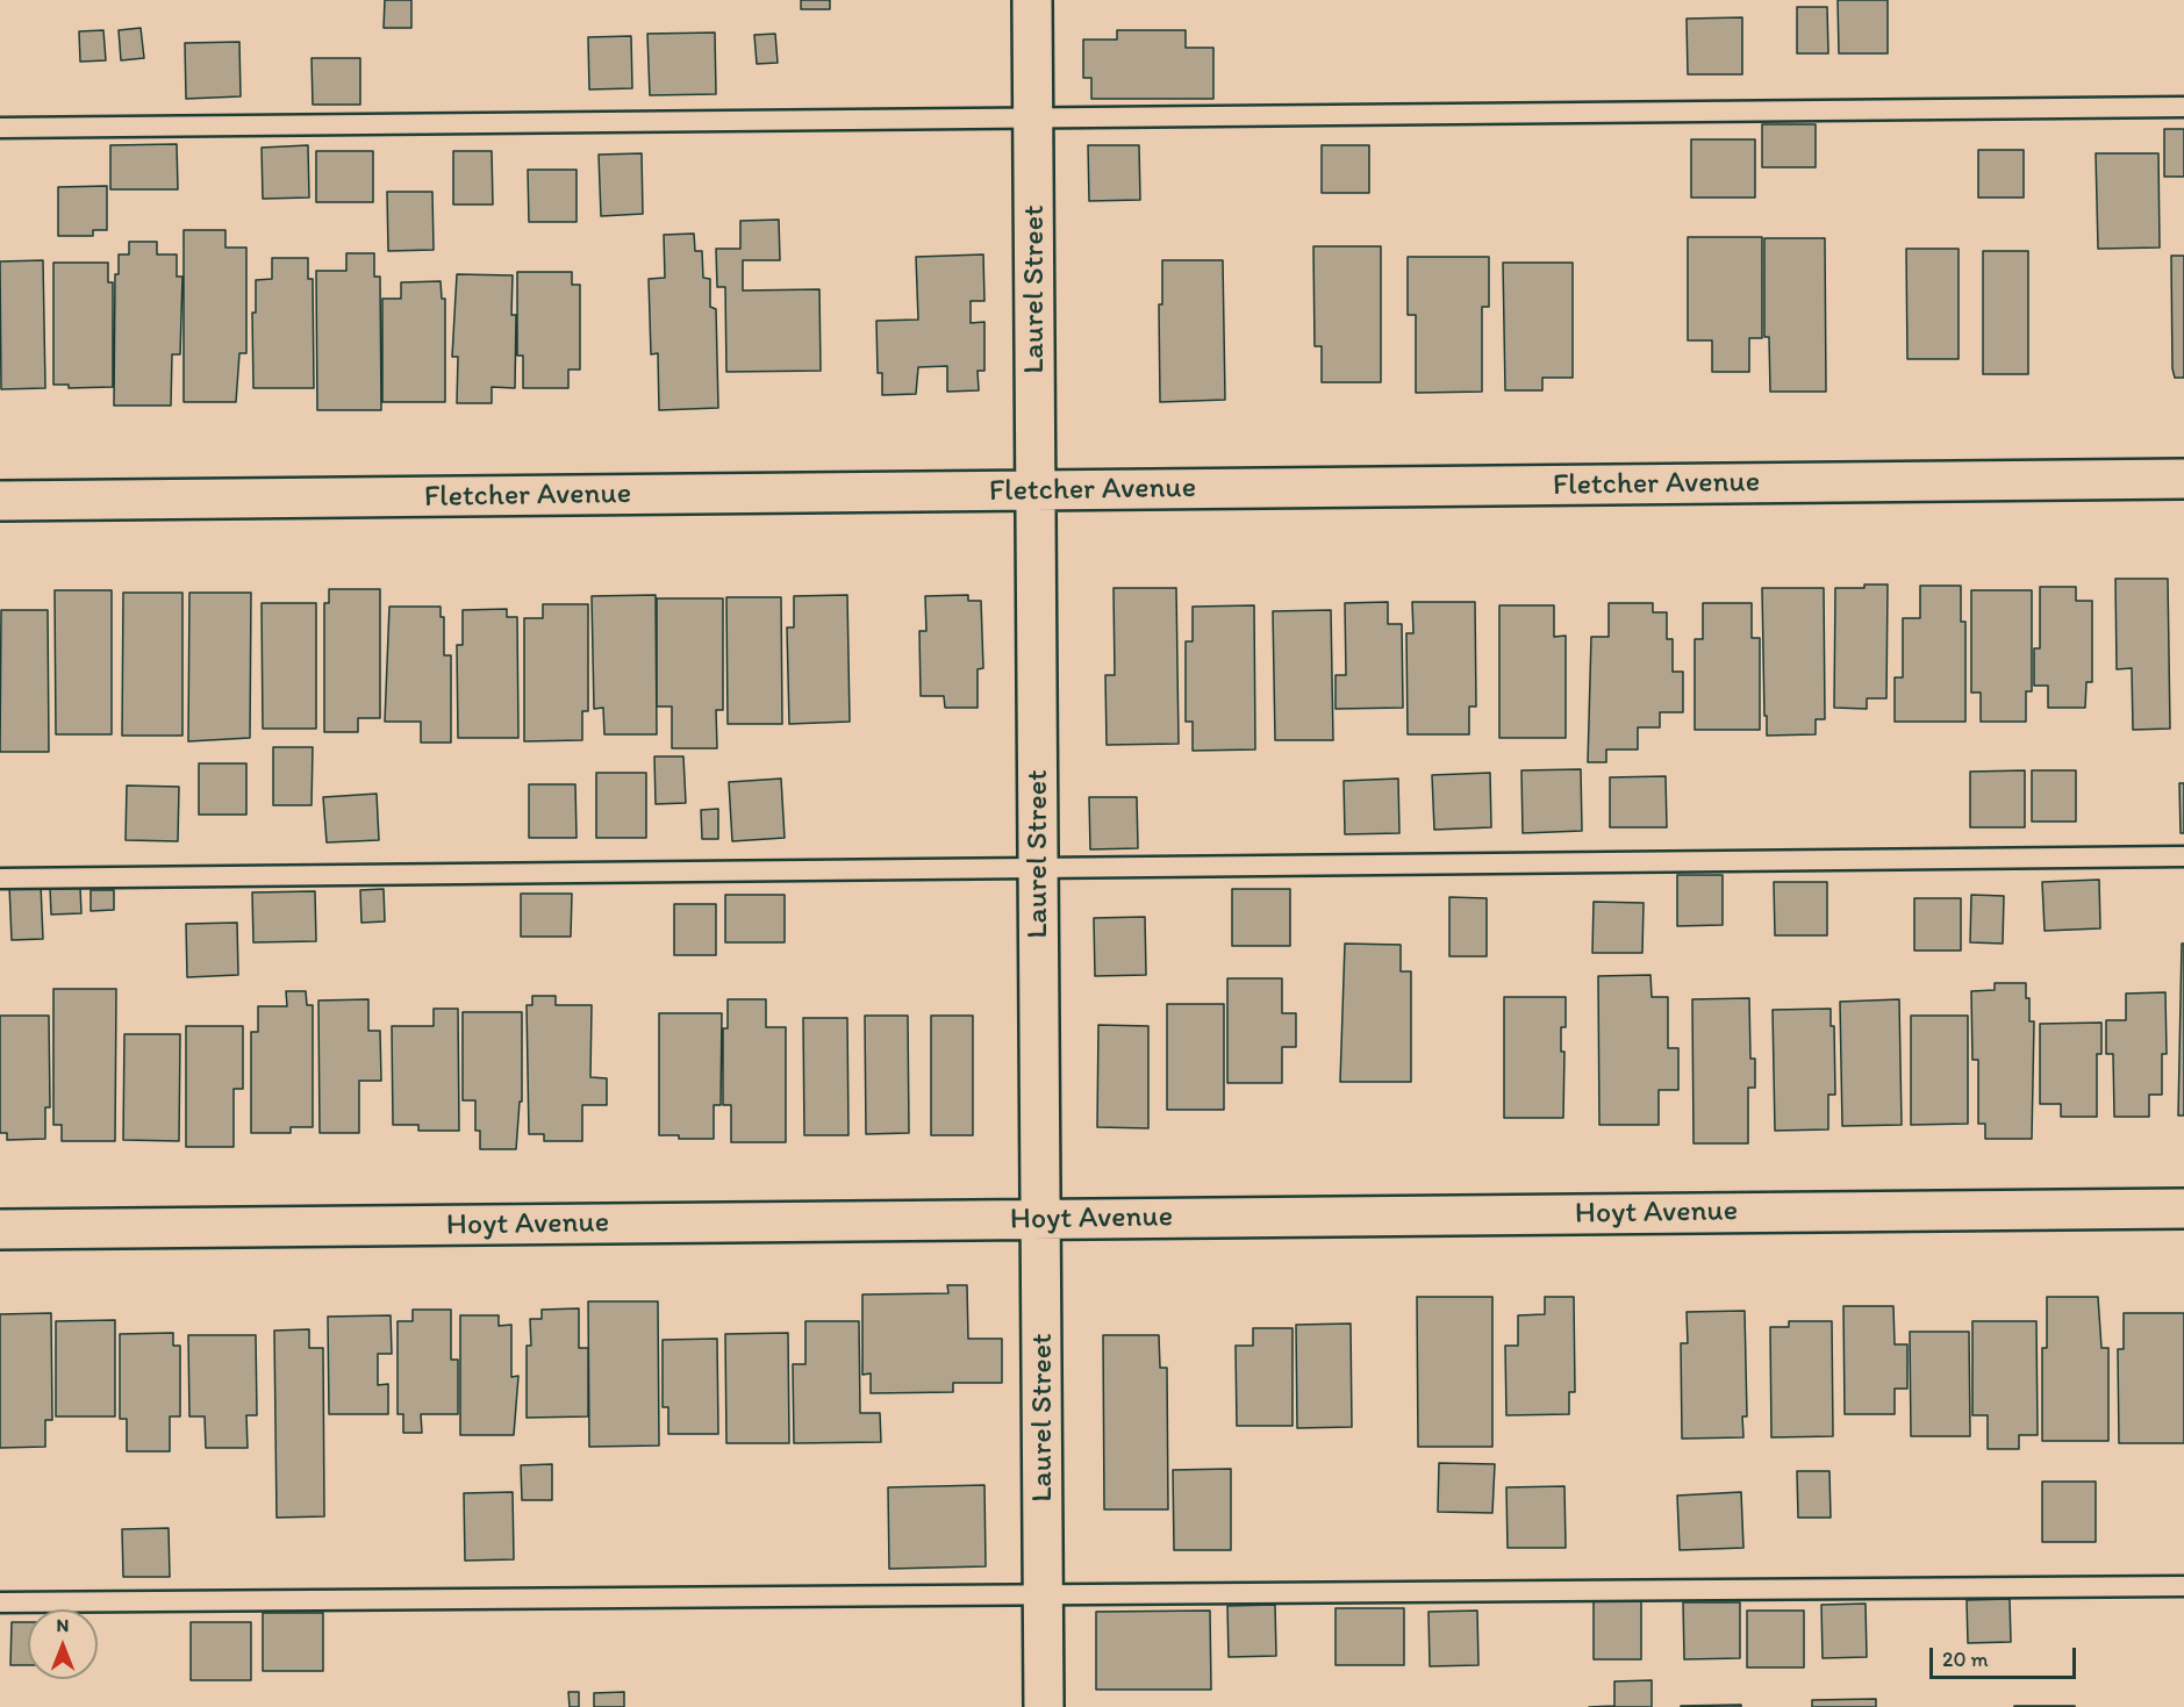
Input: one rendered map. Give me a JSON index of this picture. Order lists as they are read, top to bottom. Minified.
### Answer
{"streets":{"street":["Laurel Street","Fletcher Avenue","Hoyt Avenue"]},"crossings":[["Laurel Street","Fletcher Avenue"],["Laurel Street","Hoyt Avenue"]],"scale_bar":"20 m","north":"top"}
